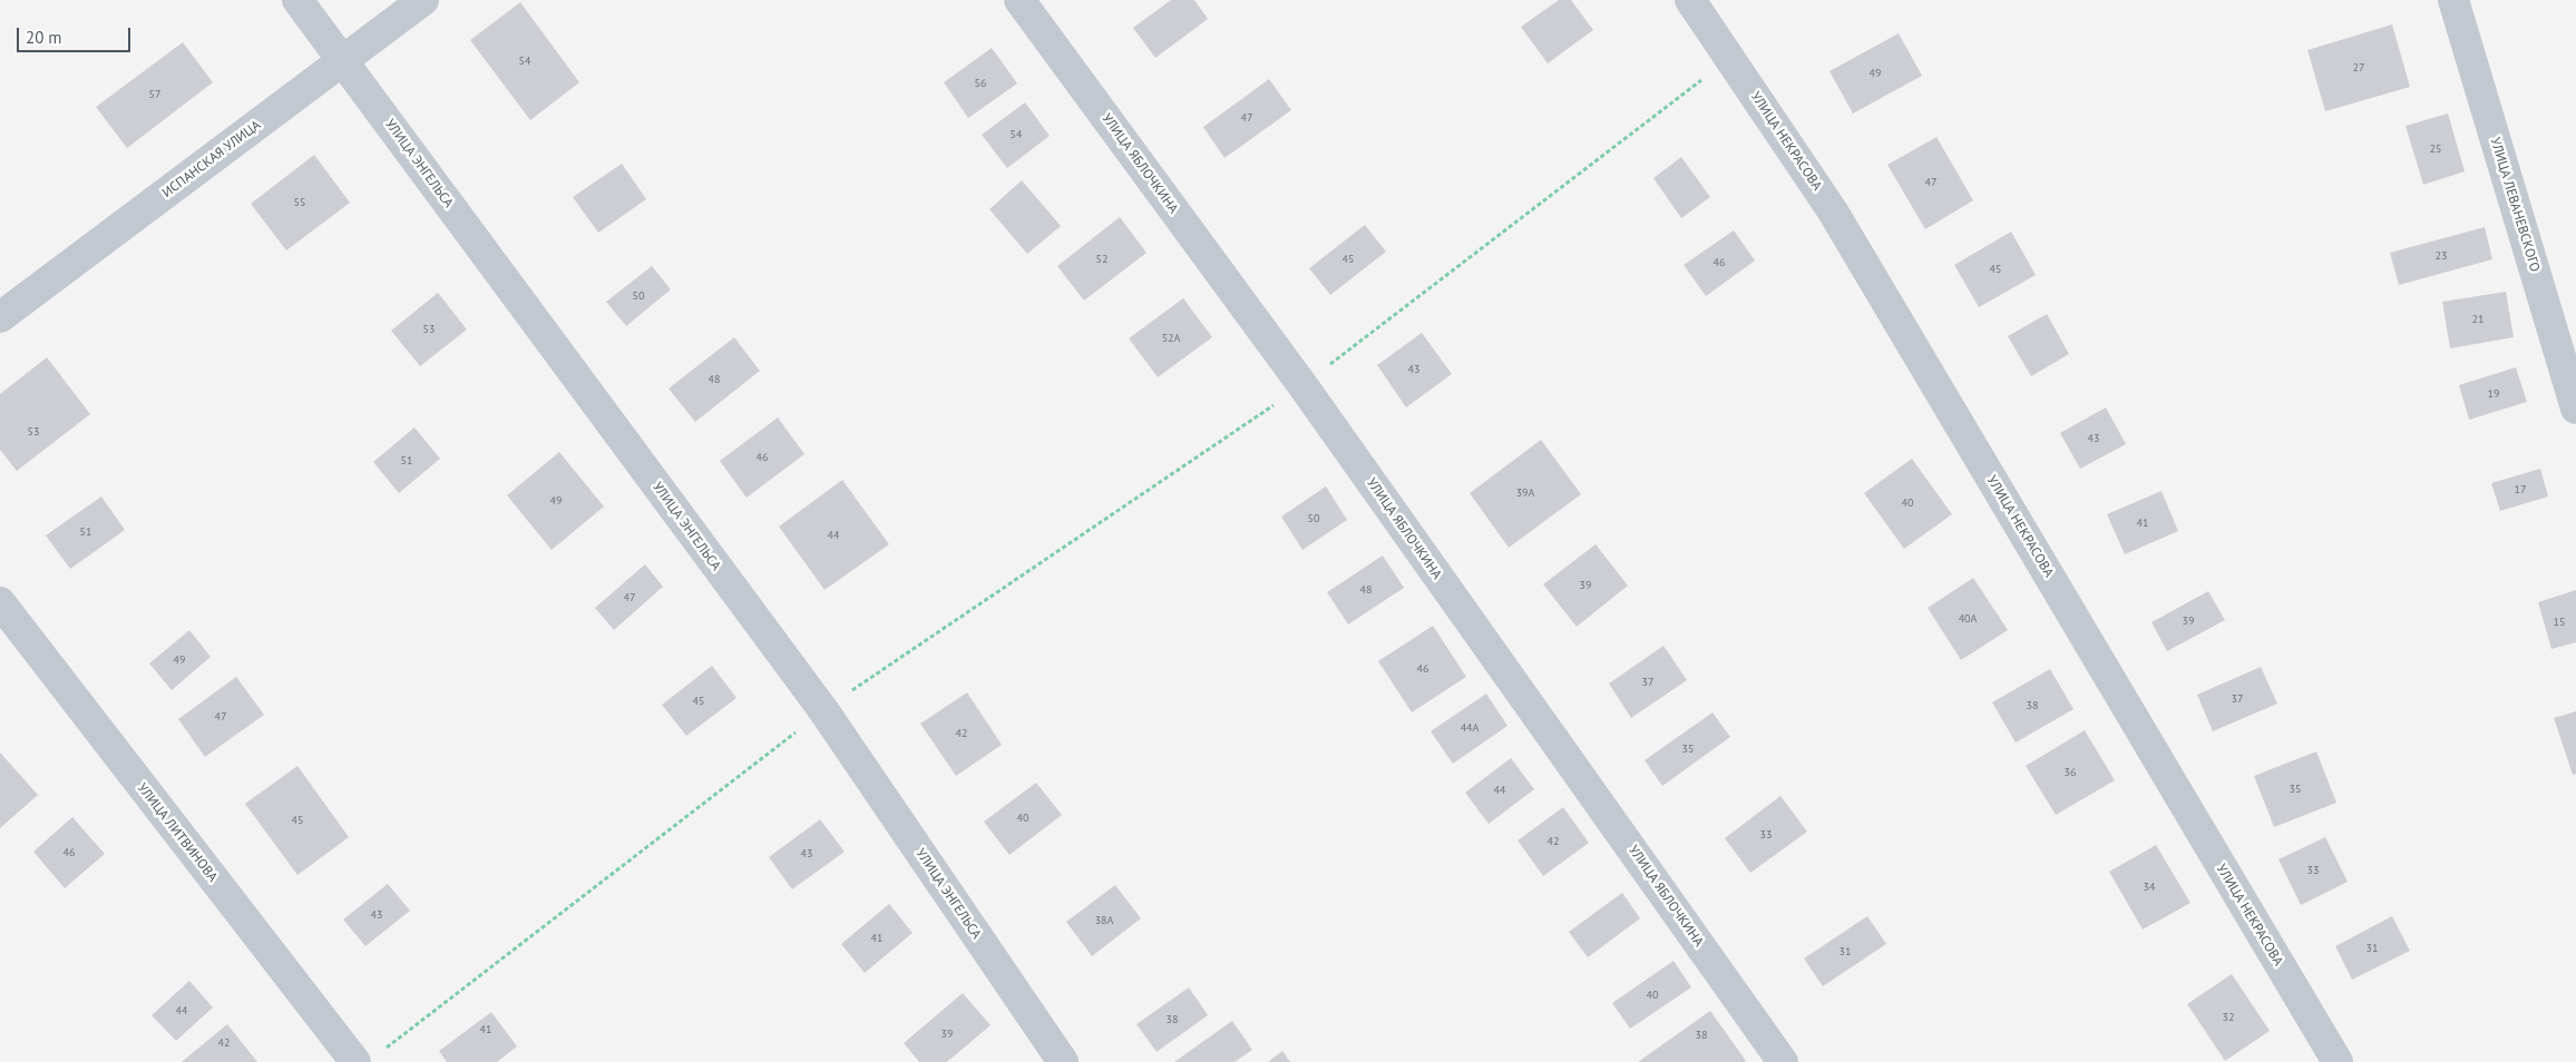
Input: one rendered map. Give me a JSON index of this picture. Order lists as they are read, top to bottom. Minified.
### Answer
{"streets":{"street":["УЛИЦА НЕКРАСОВА","ИСПАНСКАЯ УЛИЦА","УЛИЦА ЭНГЕЛЬСА","УЛИЦА ЯБЛОЧКИНА","УЛИЦА ЛЕВАНЕВСКОГО","УЛИЦА ЛИТВИНОВА"]},"crossings":[["ИСПАНСКАЯ УЛИЦА","УЛИЦА ЭНГЕЛЬСА"]],"house_numbers":["54","27","49","56","57","47","54","25","47","55","23","52","45","46","45","50","21","53","52А","43","48","19","53","43","46","51","17","39А","49","40","50","41","51","44","39","48","47","40А","39","15","49","46","37","37","45","38","47","44А","42","35","36","35","44","40","45","33","42","46","43","33","34","43","38А","41","31","31","40","44","32","38","41","39","38","42"],"scale_bar":"20 m"}
